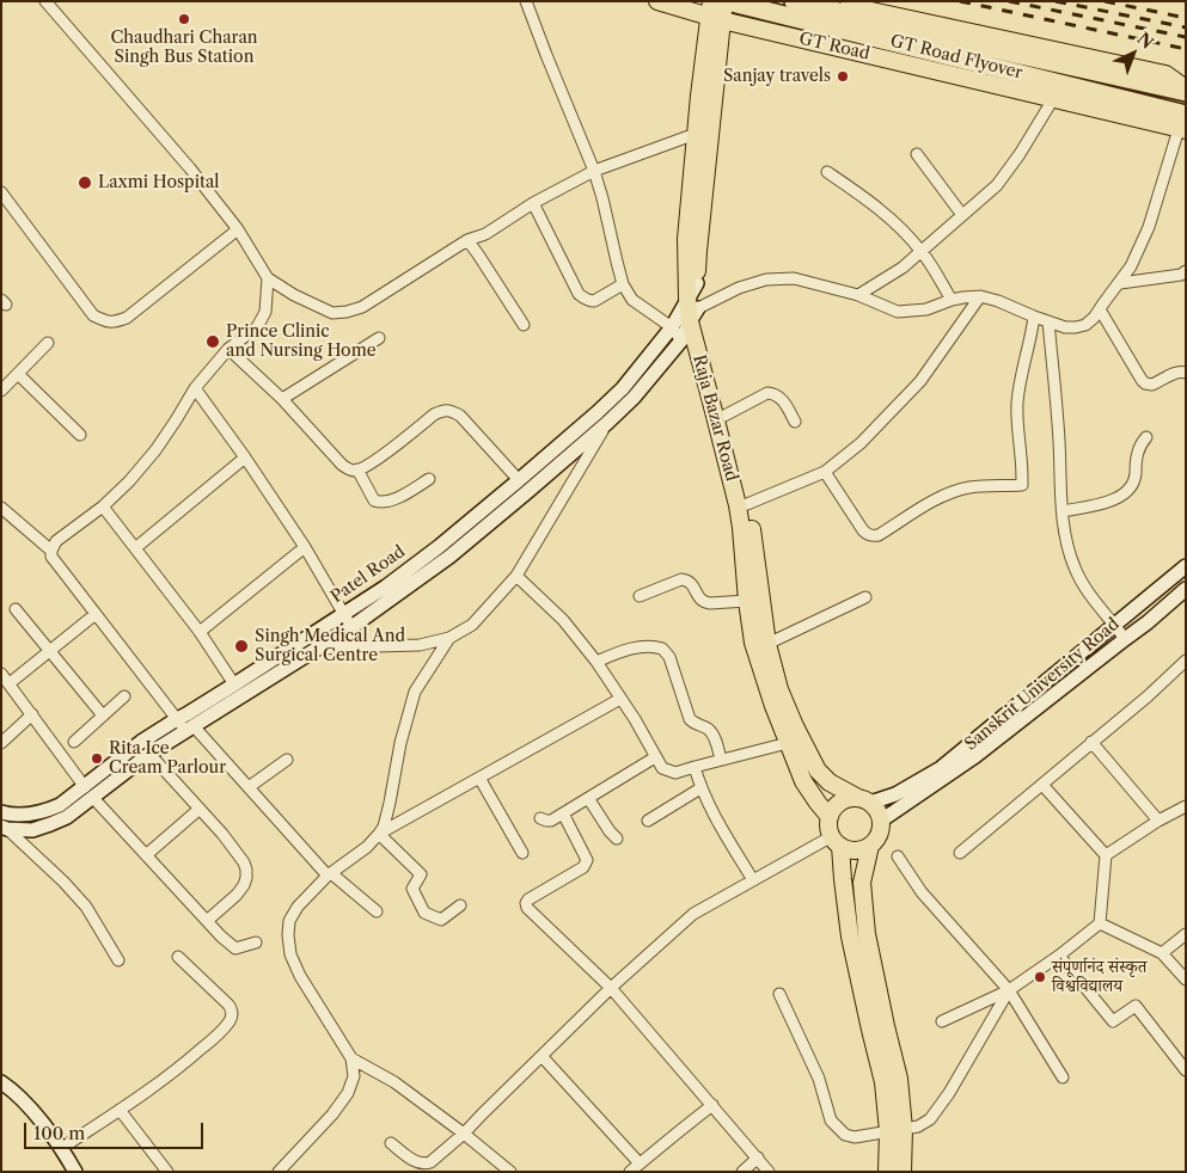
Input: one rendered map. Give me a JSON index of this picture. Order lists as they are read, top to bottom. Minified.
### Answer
{"streets":{"highway":["GT Road Flyover"],"main road":["GT Road","Raja Bazar Road"],"street":["Patel Road","Sanskrit University Road"]},"crossings":[["GT Road","GT Road Flyover"],["GT Road","Raja Bazar Road"],["GT Road Flyover","Raja Bazar Road"],["Raja Bazar Road","Patel Road"],["Raja Bazar Road","Sanskrit University Road"]],"places":["Chaudhari Charan Singh Bus Station","Sanjay travels","Laxmi Hospital","Prince Clinic and Nursing Home","Singh Medical And Surgical Centre","Rita Ice Cream Parlour","संपूर्णानंद संस्कृत विश्वविद्यालय"],"scale_bar":"100 m","north":"top right"}
